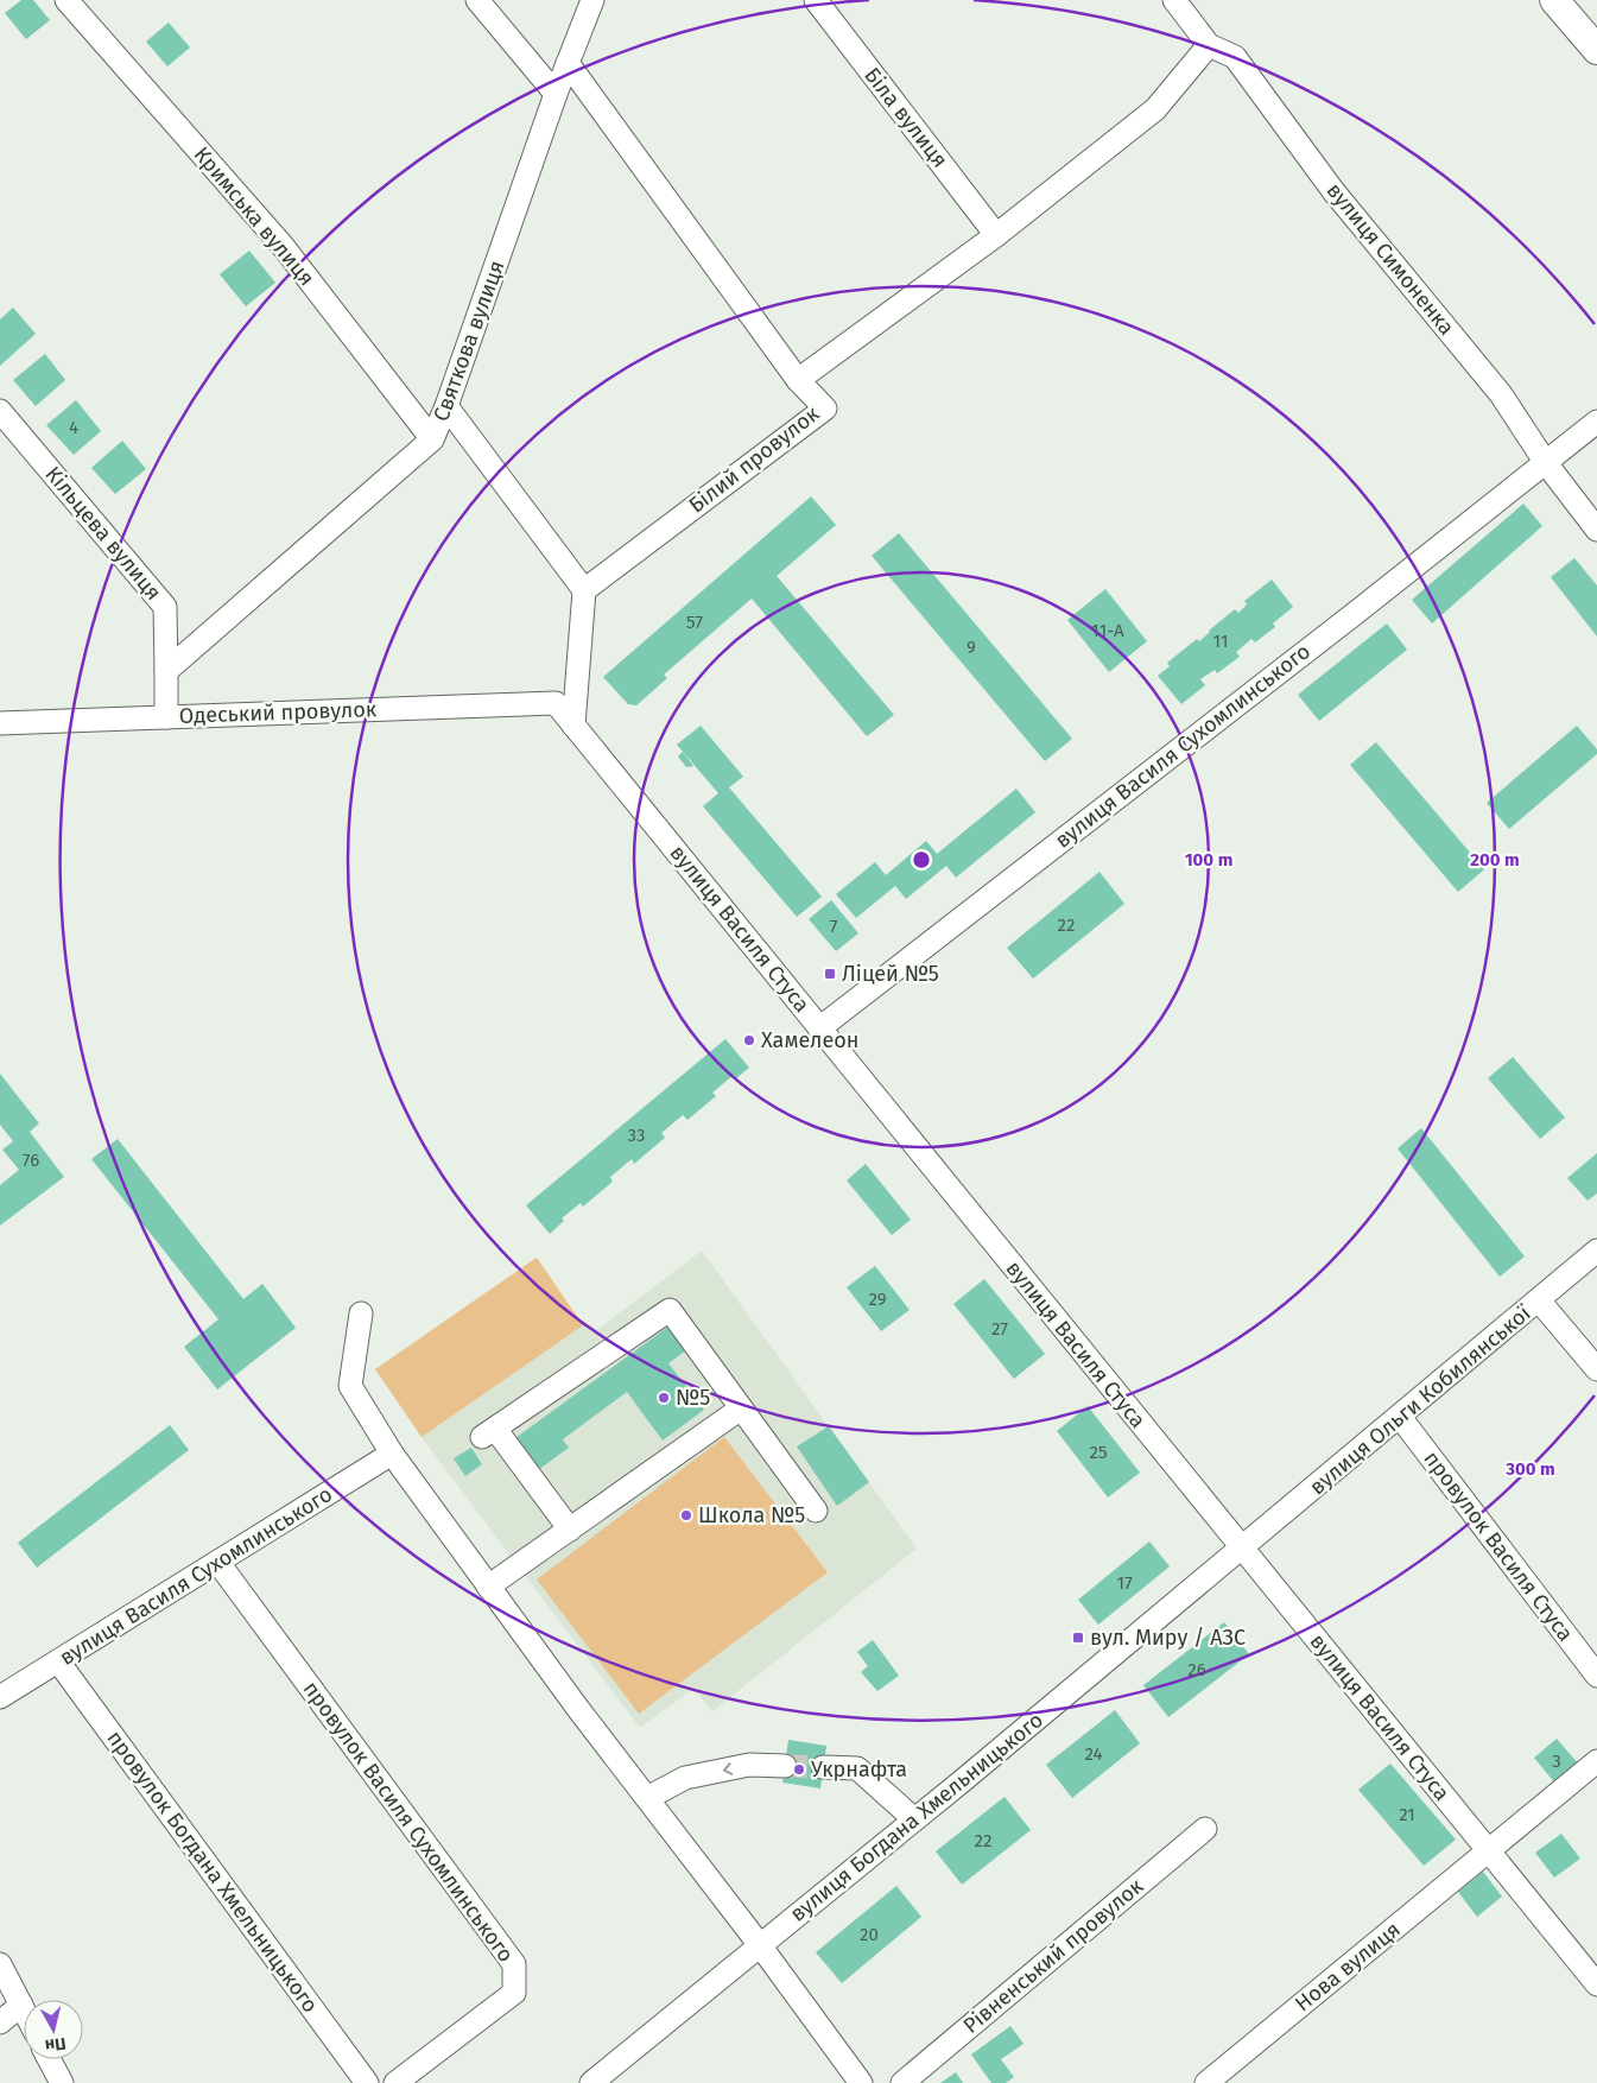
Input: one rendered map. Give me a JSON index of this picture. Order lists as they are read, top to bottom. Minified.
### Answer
{"streets":{"street":["Біла вулиця","Кримська вулиця","вулиця Симоненка","Святкова вулиця","Білий провулок","Кільцева вулиця","Одеський провулок","вулиця Василя Сухомлинського","вулиця Василя Стуса","вулиця Ольги Кобилянської","провулок Василя Стуса","вулиця Богдана Хмельницького","провулок Василя Сухомлинського","провулок Богдана Хмельницького","Рівненський провулок","Нова вулиця"]},"crossings":[["Кримська вулиця","Святкова вулиця"],["вулиця Симоненка","вулиця Василя Сухомлинського"],["Святкова вулиця","Білий провулок"],["Святкова вулиця","Кільцева вулиця"],["Одеський провулок","вулиця Василя Стуса"],["вулиця Василя Сухомлинського","вулиця Василя Стуса"],["вулиця Василя Сухомлинського","провулок Василя Сухомлинського"],["вулиця Василя Сухомлинського","провулок Богдана Хмельницького"],["вулиця Василя Стуса","вулиця Ольги Кобилянської"],["вулиця Василя Стуса","вулиця Богдана Хмельницького"],["вулиця Василя Стуса","Нова вулиця"],["вулиця Ольги Кобилянської","провулок Василя Стуса"],["вулиця Ольги Кобилянської","вулиця Богдана Хмельницького"]],"places":{"transit":["Ліцей №5","вул. Миру / АЗС"],"other":["Хамелеон","№5","Школа №5","Укрнафта"]},"house_numbers":["4","57","11-А","11","9","22","7","33","76","29","27","25","17","26","24","3","21","22","20"],"north":"bottom","rings":["100 m","200 m","300 m"]}
